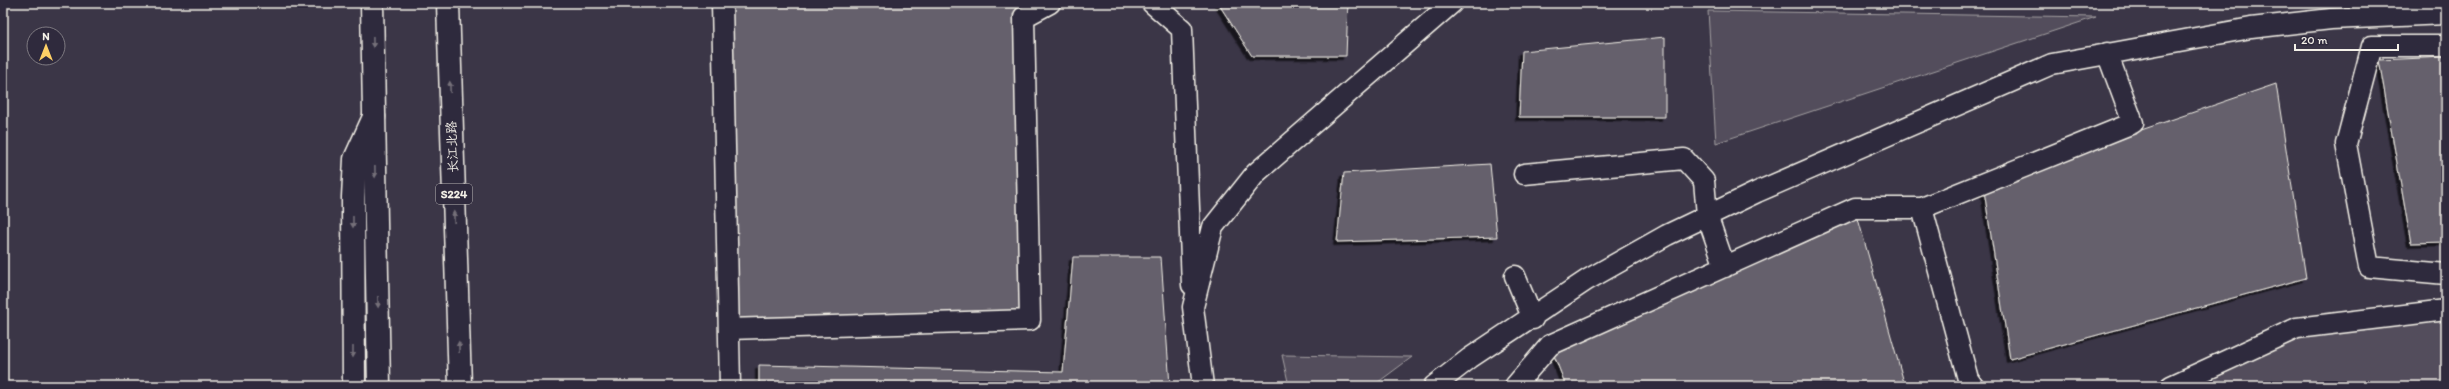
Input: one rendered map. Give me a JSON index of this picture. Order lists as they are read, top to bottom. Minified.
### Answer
{"streets":{"main road":["长江北路","S224"]},"scale_bar":"20 m","north":"top"}
